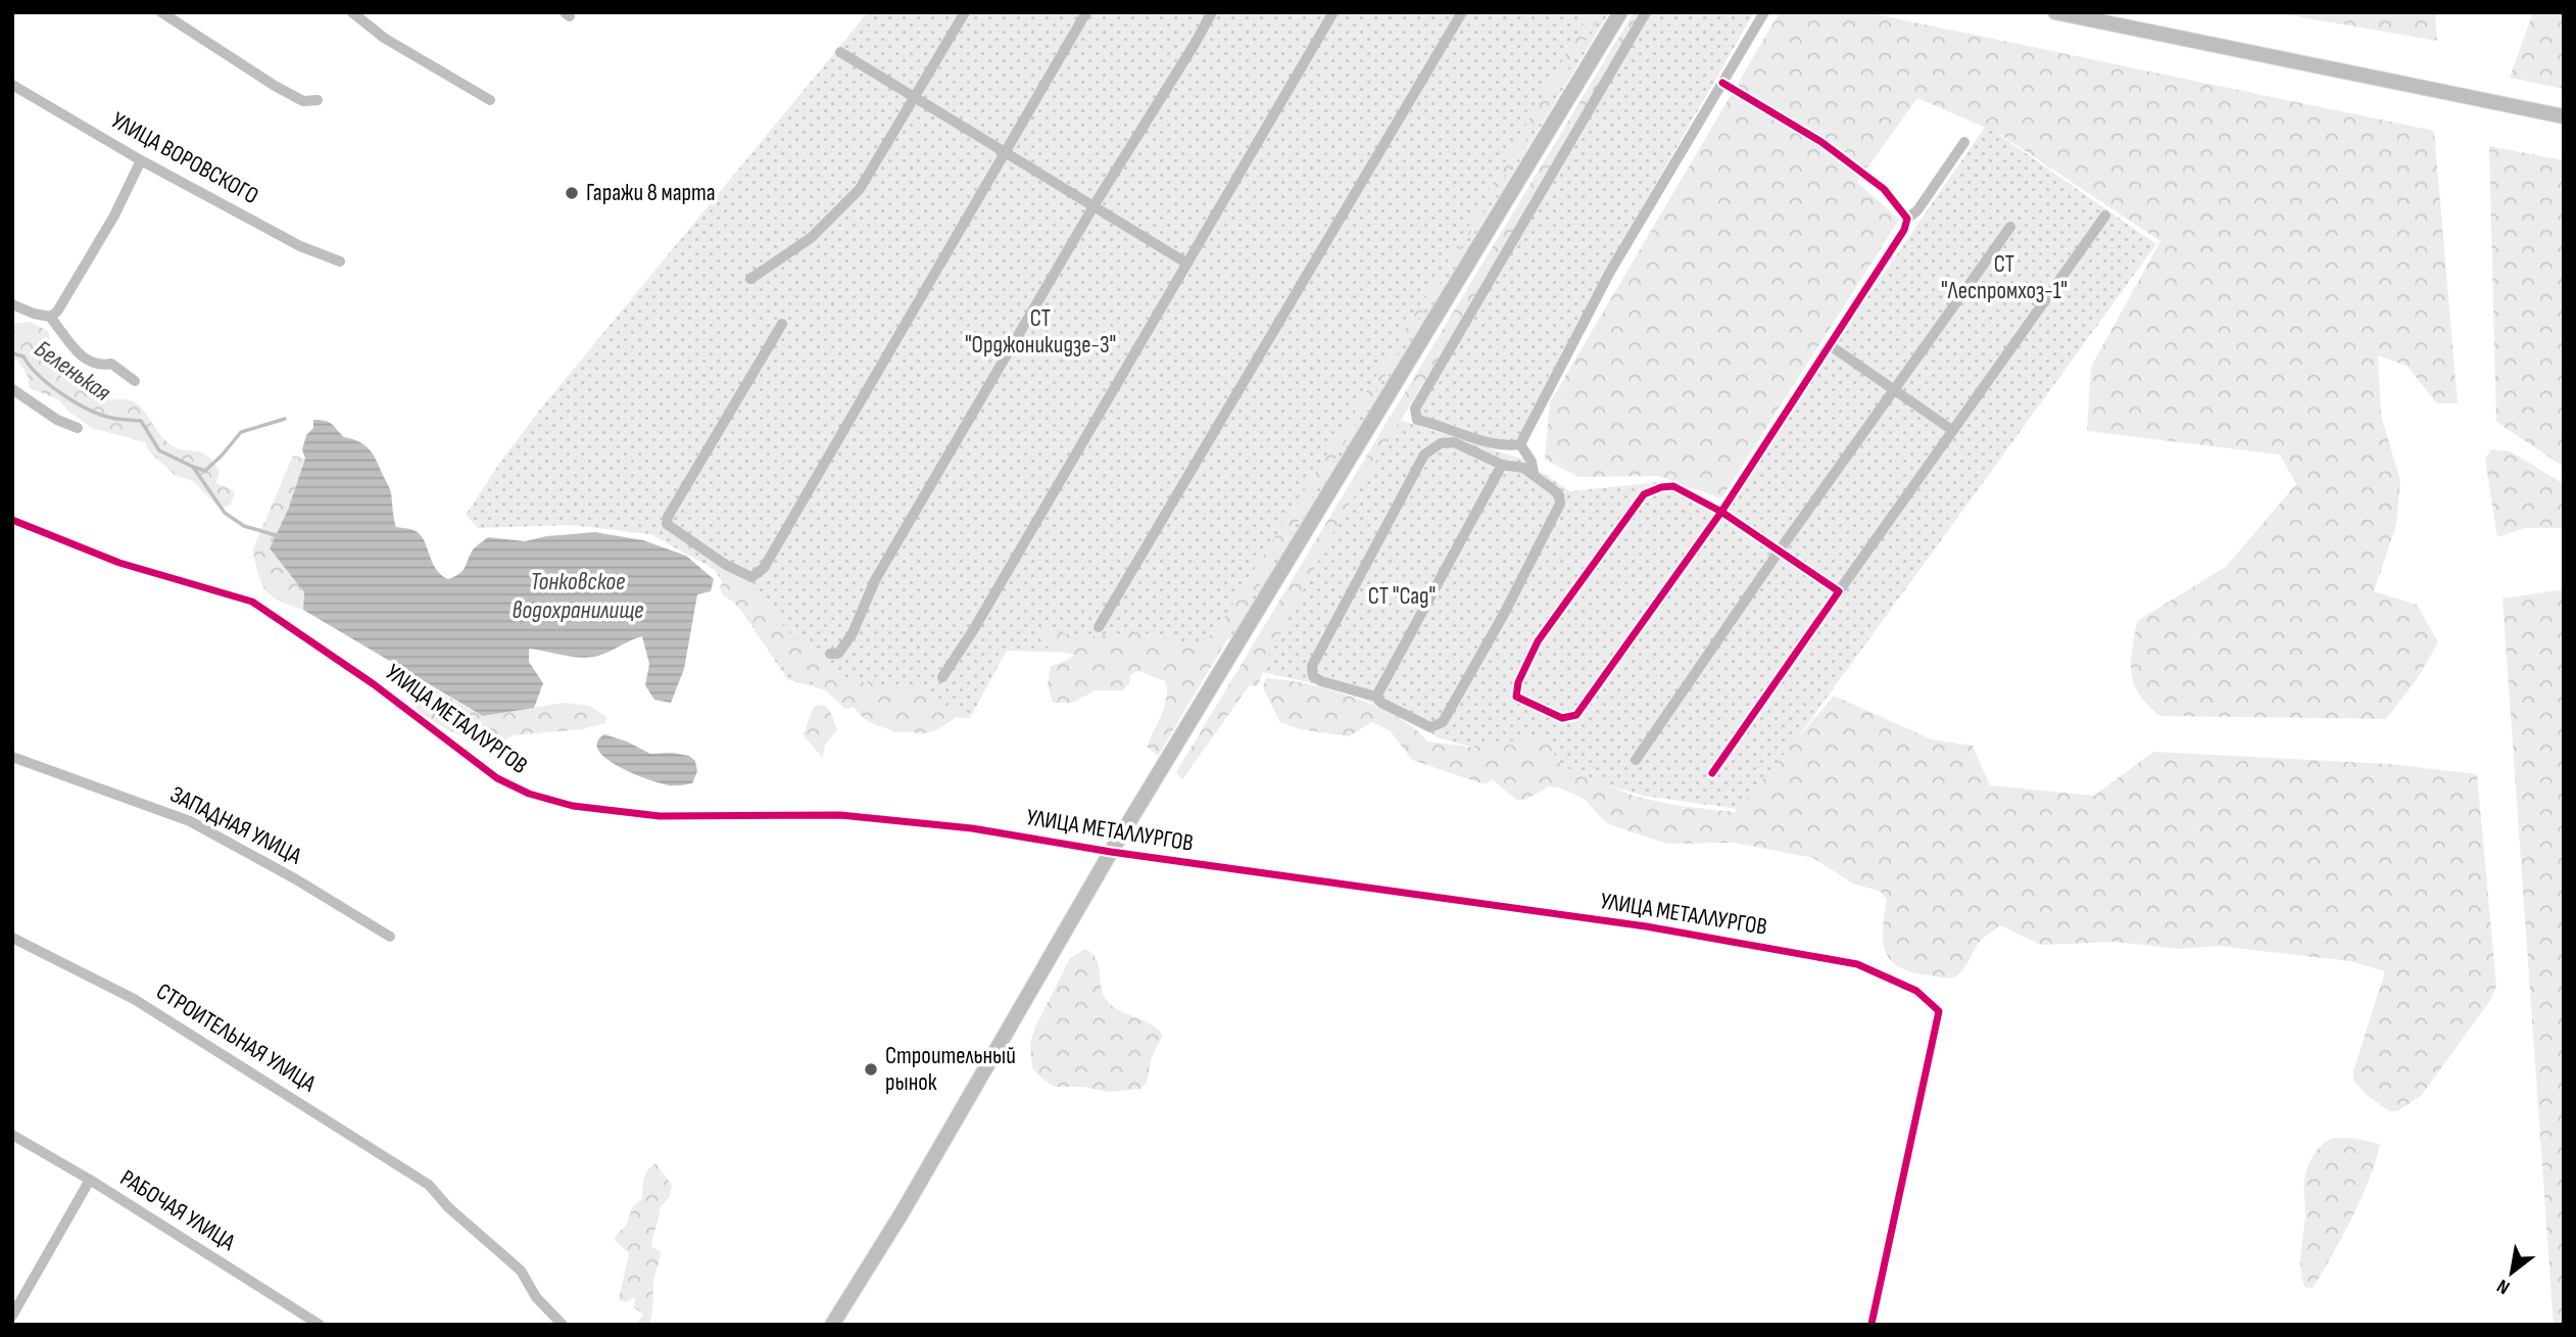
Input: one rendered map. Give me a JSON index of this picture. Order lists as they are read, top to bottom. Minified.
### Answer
{"streets":{"street":["УЛИЦА ВОРОВСКОГО","УЛИЦА МЕТАЛЛУРГОВ","ЗАПАДНАЯ УЛИЦА","СТРОИТЕЛЬНАЯ УЛИЦА","РАБОЧАЯ УЛИЦА"]},"water":["Беленькая","Тонковское водохранилище"],"parks":["СТ \"Леспромхоз-1\"","СТ \"Орджоникидзе-3\"","СТ \"Сад\""],"places":["Гаражи 8 марта","Строительный рынок"],"north":"bottom left"}
